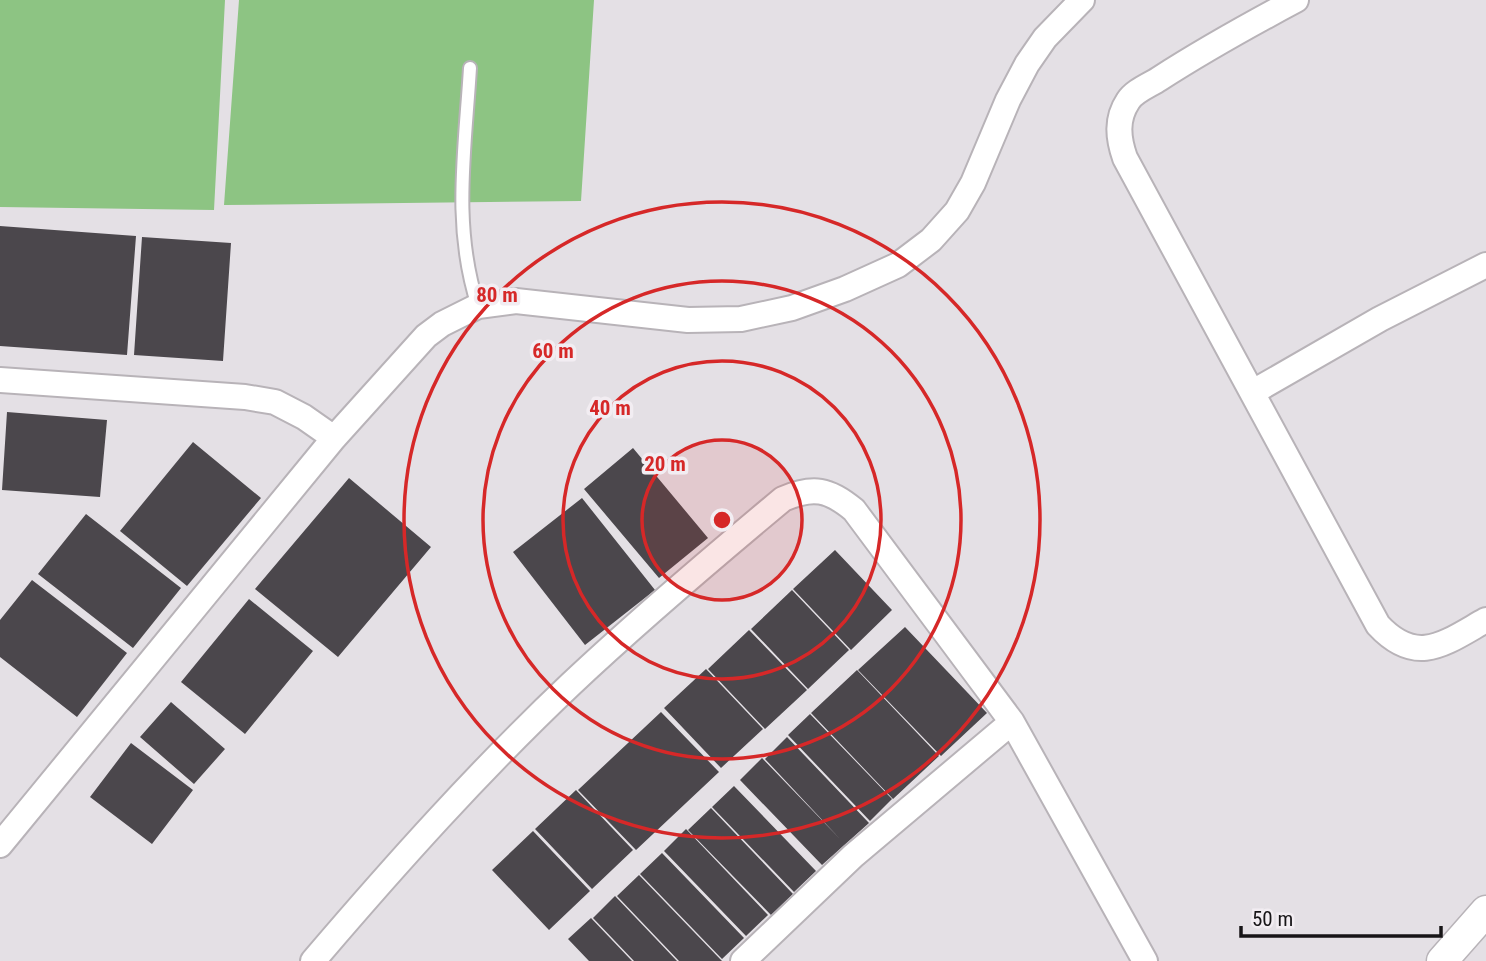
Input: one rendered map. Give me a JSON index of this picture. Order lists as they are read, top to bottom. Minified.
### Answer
{"scale_bar":"50 m","rings":["80 m","60 m","40 m","20 m"]}
